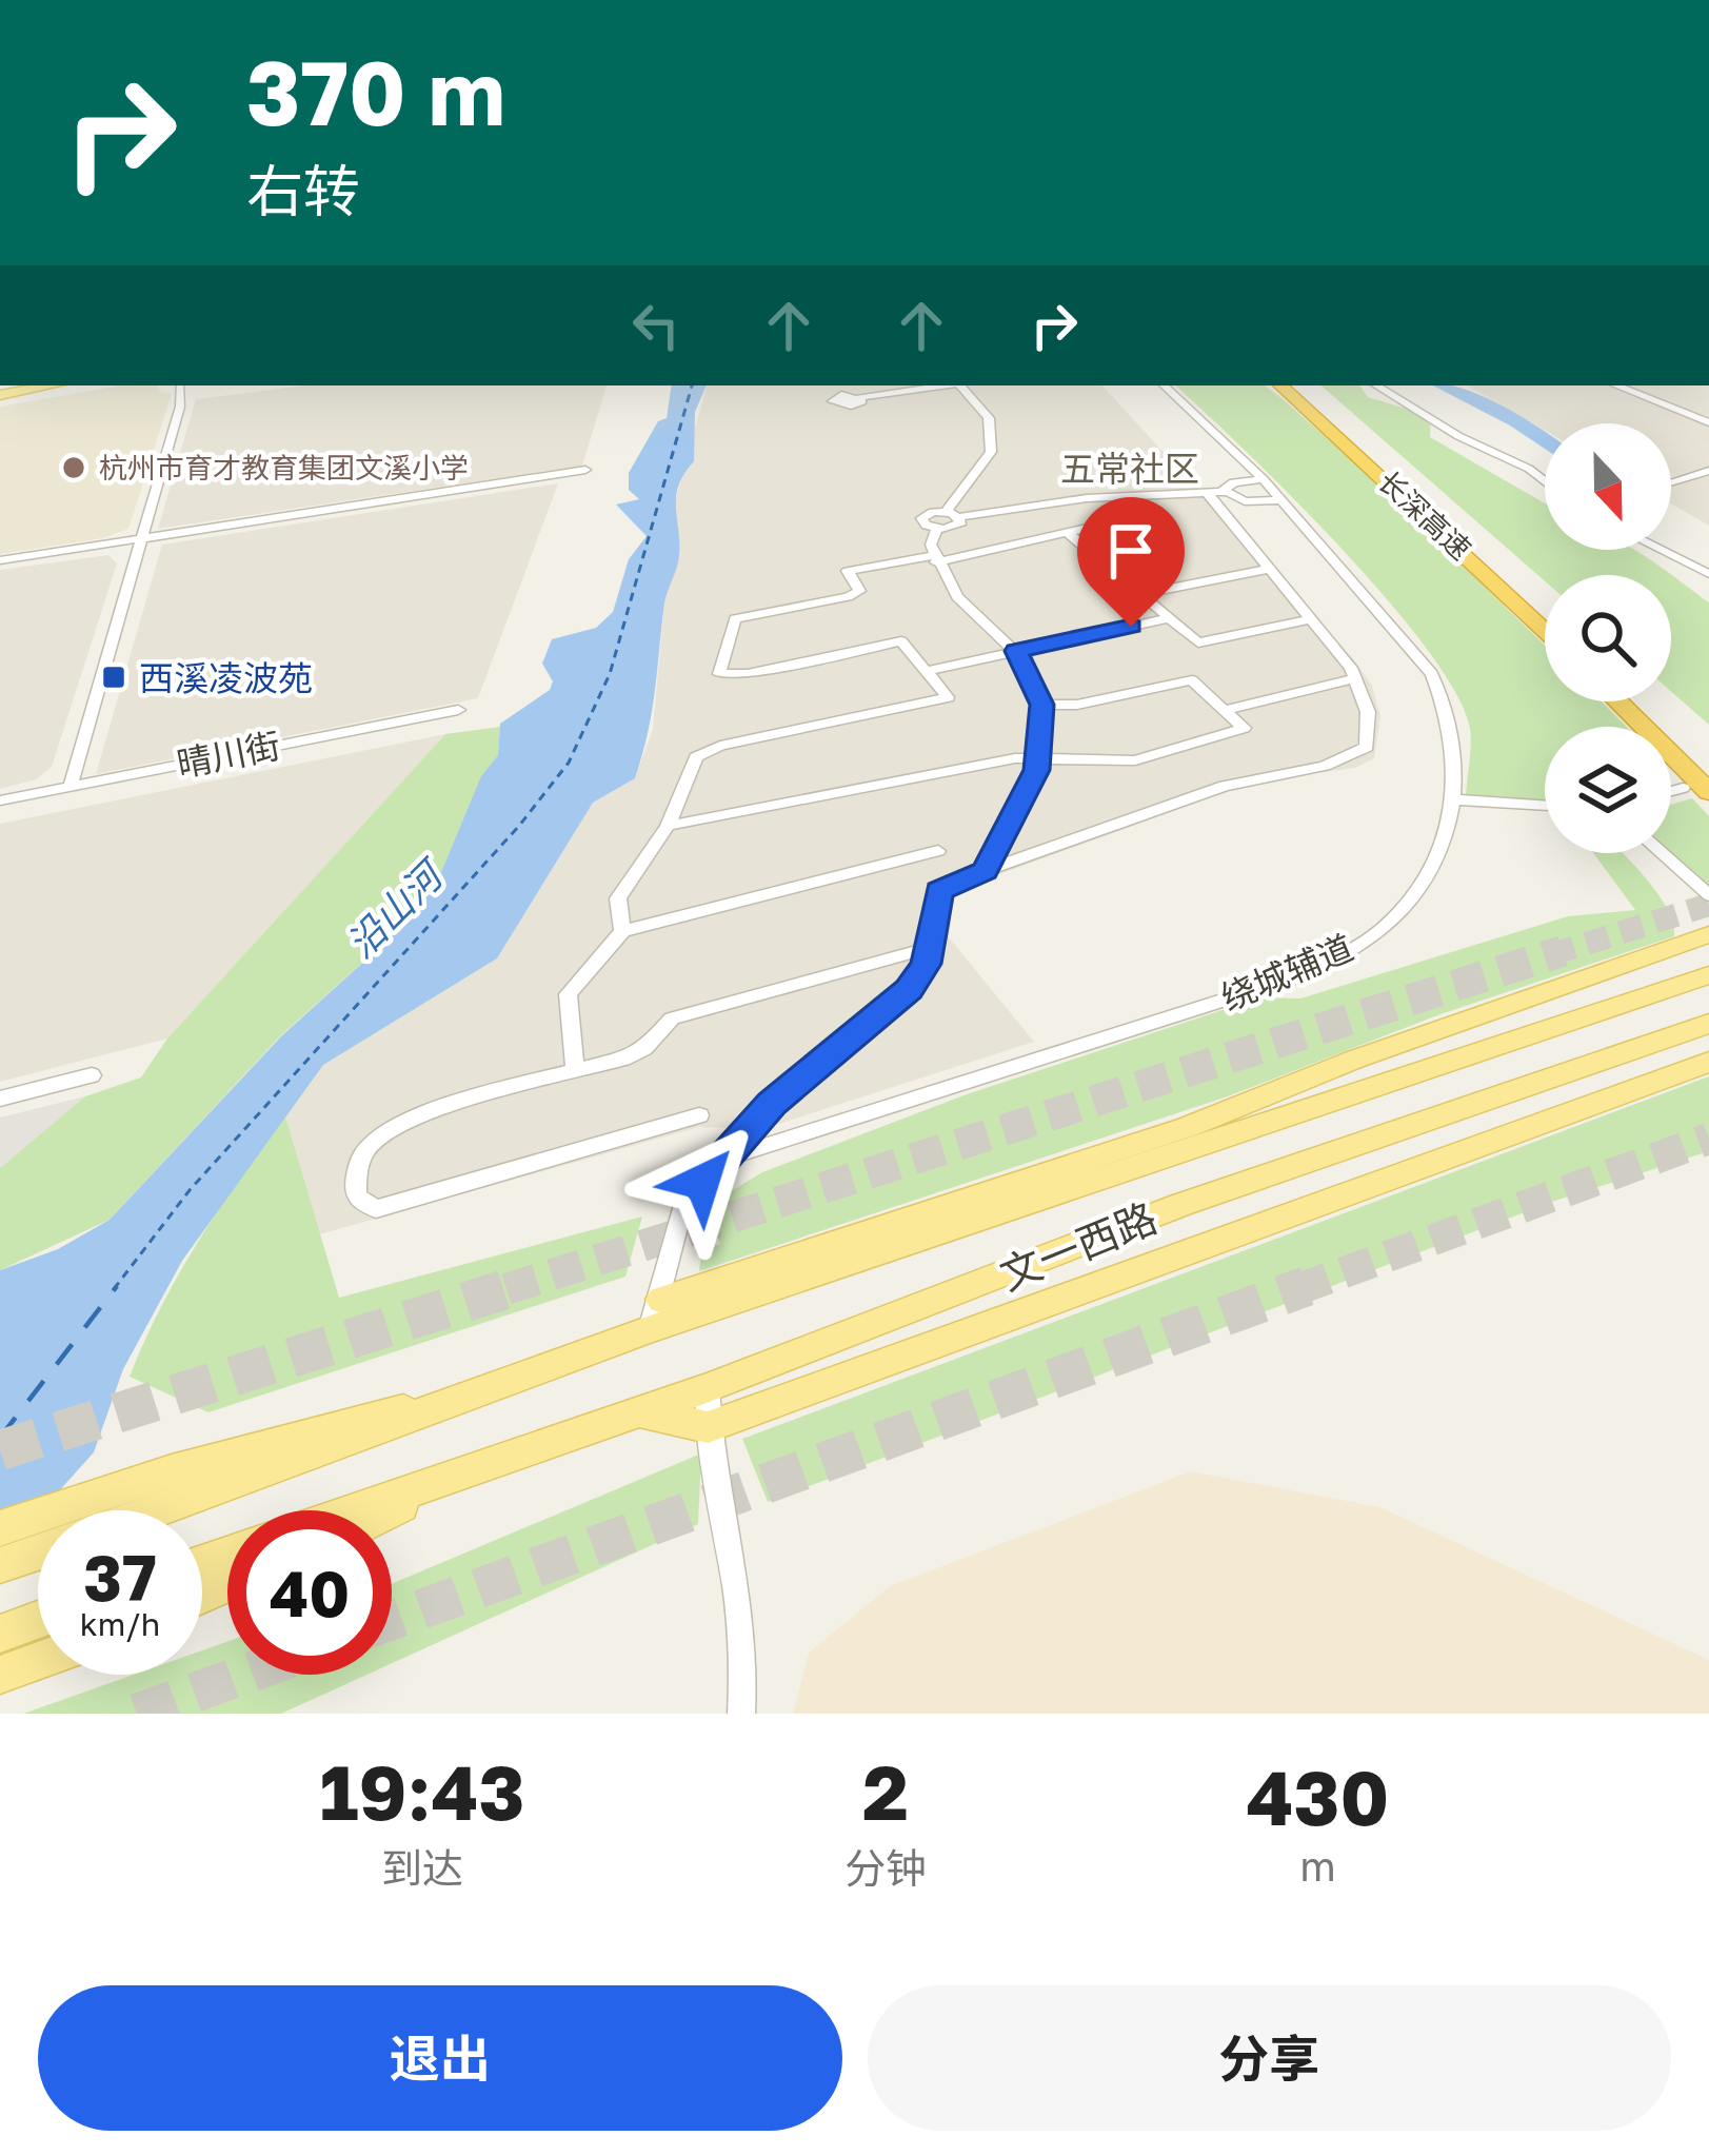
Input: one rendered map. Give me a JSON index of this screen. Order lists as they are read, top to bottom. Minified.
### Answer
{"streets":{"highway":["长深高速"],"main road":["文一西路"],"street":["晴川街","绕城辅道"]},"districts":["五常社区"],"water":["沿山河"],"places":{"other":["杭州市育才教育集团文溪小学"],"transit":["西溪凌波苑"]},"north":"bottom","page":{"turn":["370 m","右转"],"speed":"37 km/h","limit":"40","eta":["19:43","到达","2","分钟","430","m"],"buttons":["退出","分享"]}}
